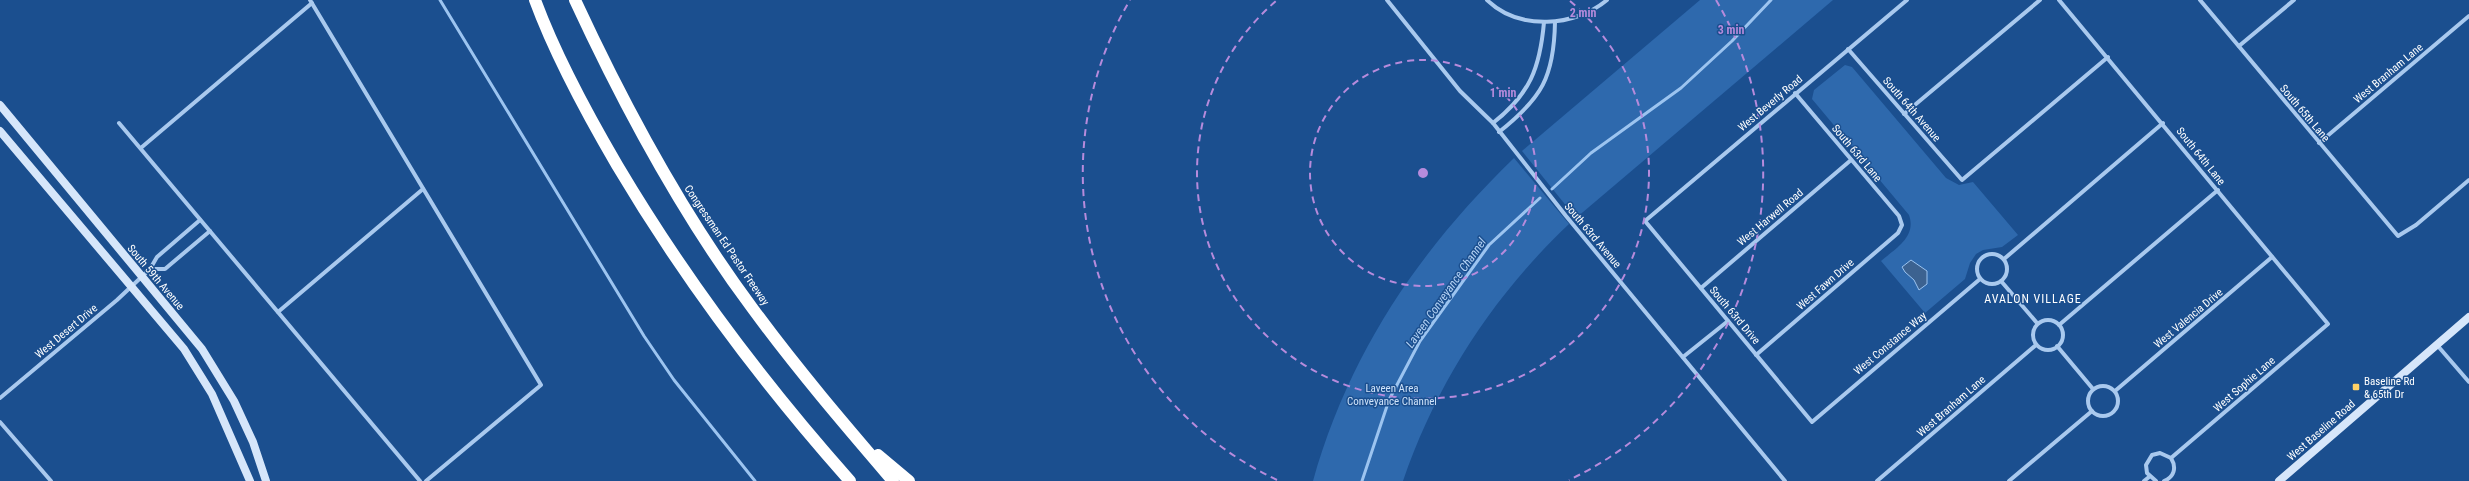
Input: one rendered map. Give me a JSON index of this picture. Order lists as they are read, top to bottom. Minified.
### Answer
{"streets":{"highway":["Congressman Ed Pastor Freeway"],"main road":["South 59th Avenue","West Baseline Road"],"street":["West Branham Lane","West Beverly Road","South 64th Avenue","South 65th Lane","South 63rd Lane","South 64th Lane","West Harwell Road","South 63rd Avenue","West Fawn Drive","South 63rd Drive","West Valencia Drive","West Desert Drive","West Constance Way","West Sophie Lane"]},"crossings":[["West Branham Lane","South 65th Lane"],["West Beverly Road","South 64th Avenue"],["West Beverly Road","South 63rd Lane"],["West Beverly Road","South 63rd Drive"],["South 64th Avenue","South 64th Lane"],["South 63rd Lane","West Harwell Road"],["South 63rd Lane","West Fawn Drive"],["South 64th Lane","West Valencia Drive"],["South 64th Lane","West Sophie Lane"],["West Harwell Road","South 63rd Drive"],["South 59th Avenue","West Desert Drive"],["West Fawn Drive","South 63rd Drive"],["South 63rd Drive","West Constance Way"]],"districts":["AVALON VILLAGE"],"water":["Laveen Conveyance Channel"],"parks":["Laveen Area Conveyance Channel"],"places":{"transit":["Baseline Rd & 65th Dr"]},"rings":["2 min","3 min","1 min"]}
